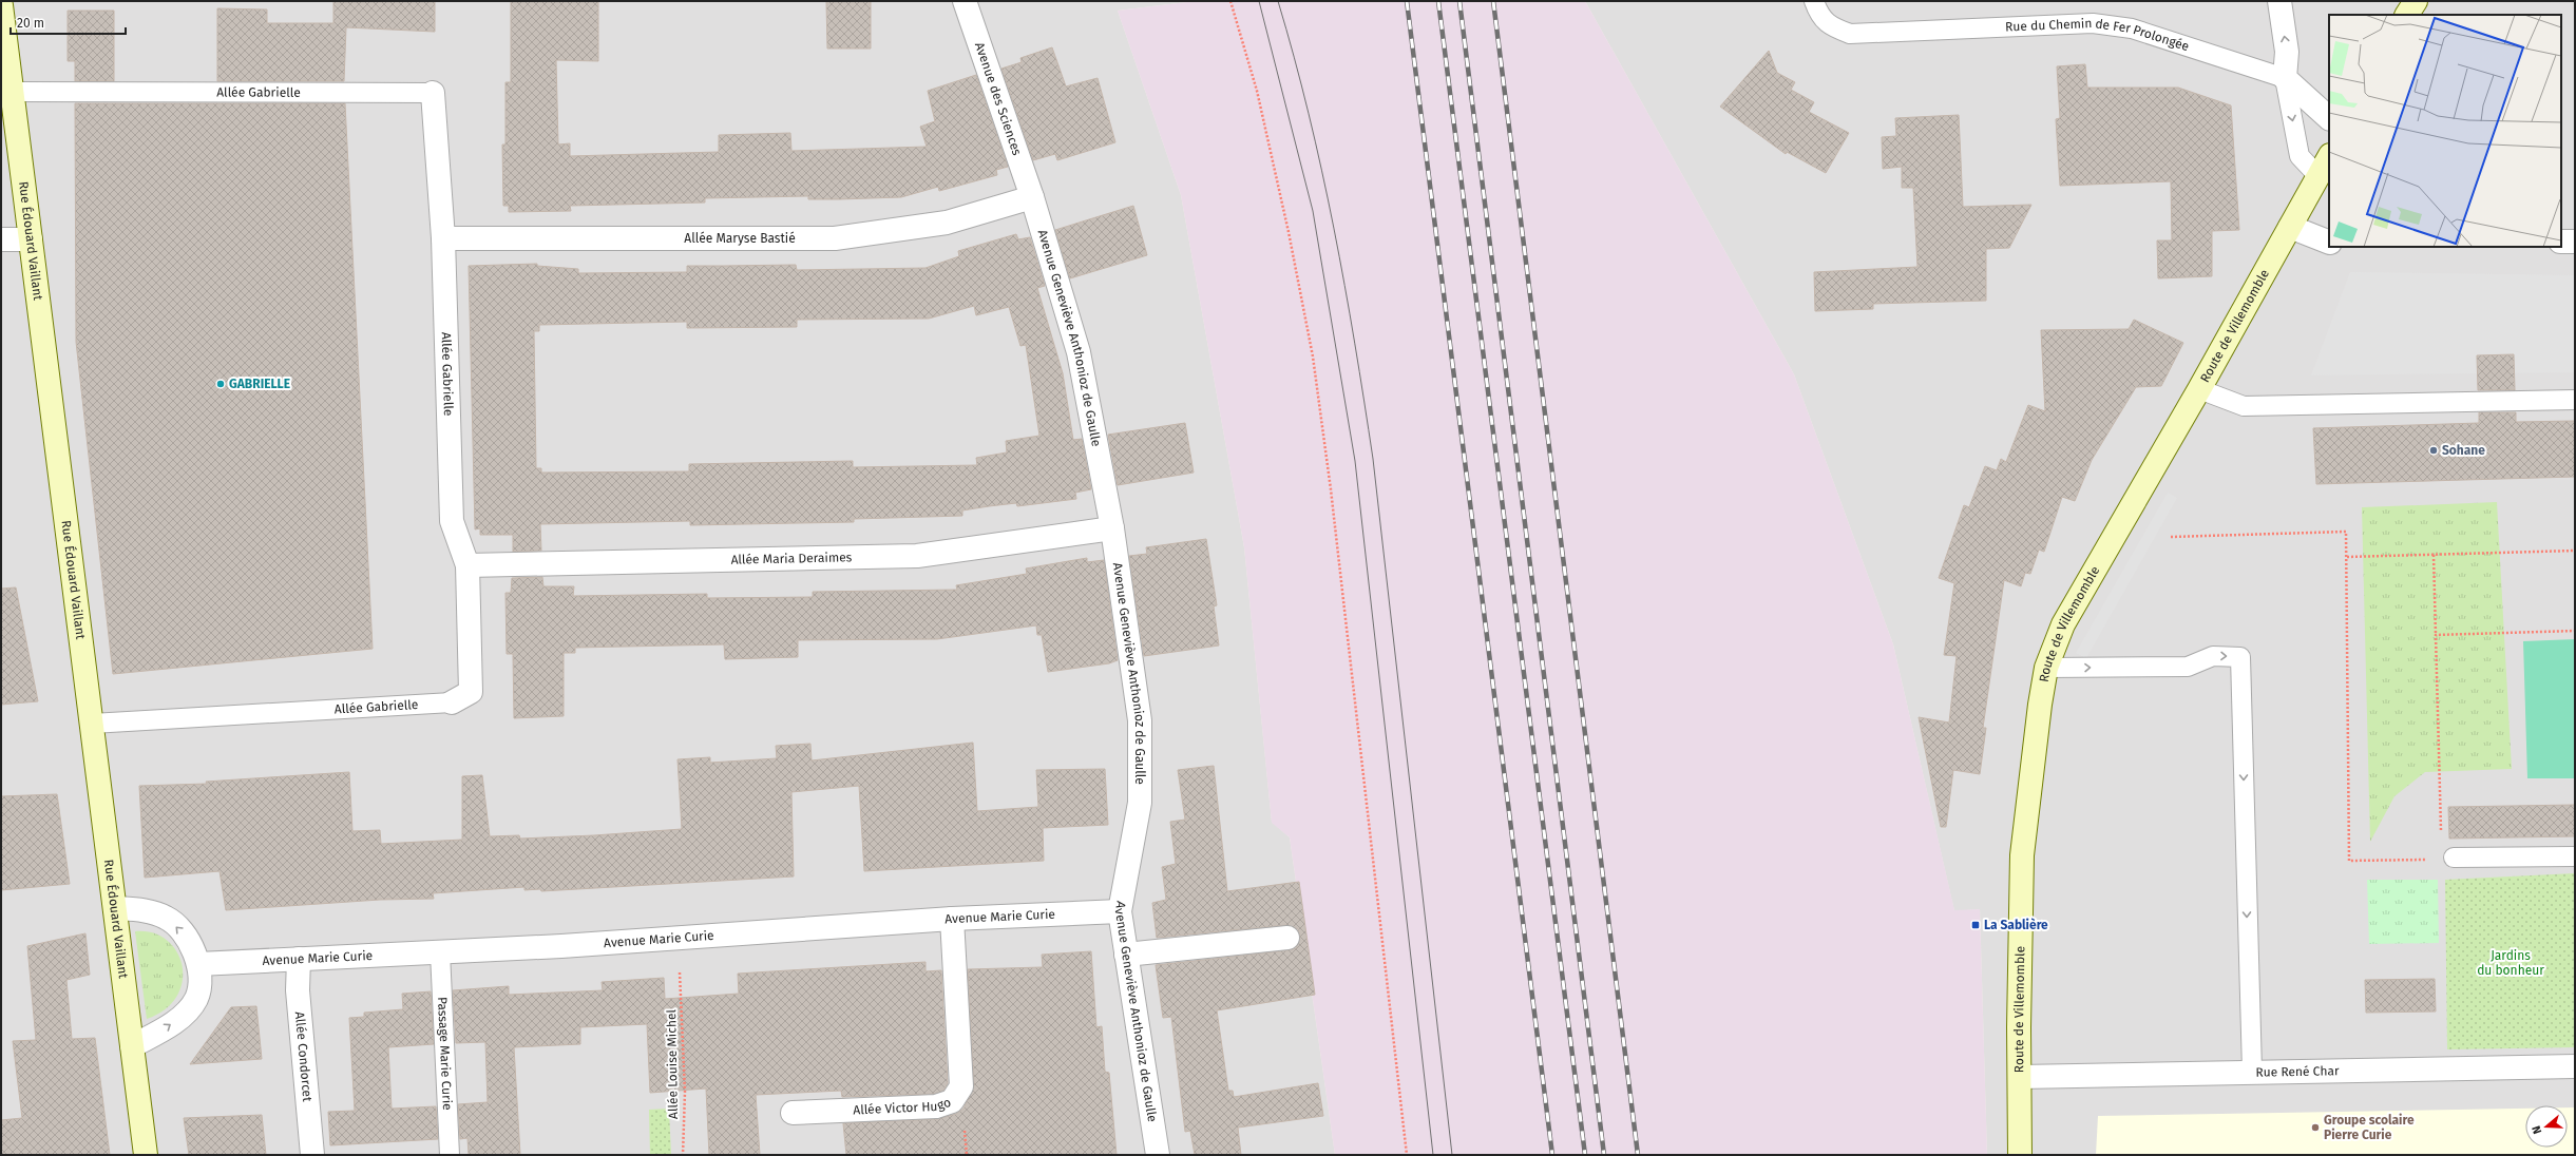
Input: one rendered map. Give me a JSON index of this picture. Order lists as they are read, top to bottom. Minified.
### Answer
{"streets":{"street":["Allée Gabrielle","Avenue des Sciences","Allée Maryse Bastié","Rue Édouard Vaillant","Route de Villemomble","Avenue Geneviève Anthonioz de Gaulle","Allée Maria Deraimes","Avenue Marie Curie","Allée Condorcet","Rue René Char","Allée Victor Hugo"],"lane":["Rue du Chemin de Fer Prolongée","Passage Marie Curie"],"path":["Allée Louise Michel"]},"crossings":[["Allée Gabrielle","Allée Maryse Bastié"],["Allée Gabrielle","Rue Édouard Vaillant"],["Allée Gabrielle","Allée Maria Deraimes"],["Avenue des Sciences","Allée Maryse Bastié"],["Avenue des Sciences","Avenue Geneviève Anthonioz de Gaulle"],["Allée Maryse Bastié","Avenue Geneviève Anthonioz de Gaulle"],["Route de Villemomble","Rue René Char"],["Avenue Geneviève Anthonioz de Gaulle","Allée Maria Deraimes"],["Avenue Geneviève Anthonioz de Gaulle","Avenue Marie Curie"],["Avenue Marie Curie","Passage Marie Curie"],["Avenue Marie Curie","Allée Condorcet"],["Avenue Marie Curie","Allée Victor Hugo"]],"parks":["Jardins du bonheur"],"places":{"other":["GABRIELLE","Sohane","Groupe scolaire Pierre Curie"],"transit":["La Sablière"]},"scale_bar":"20 m","north":"left"}
